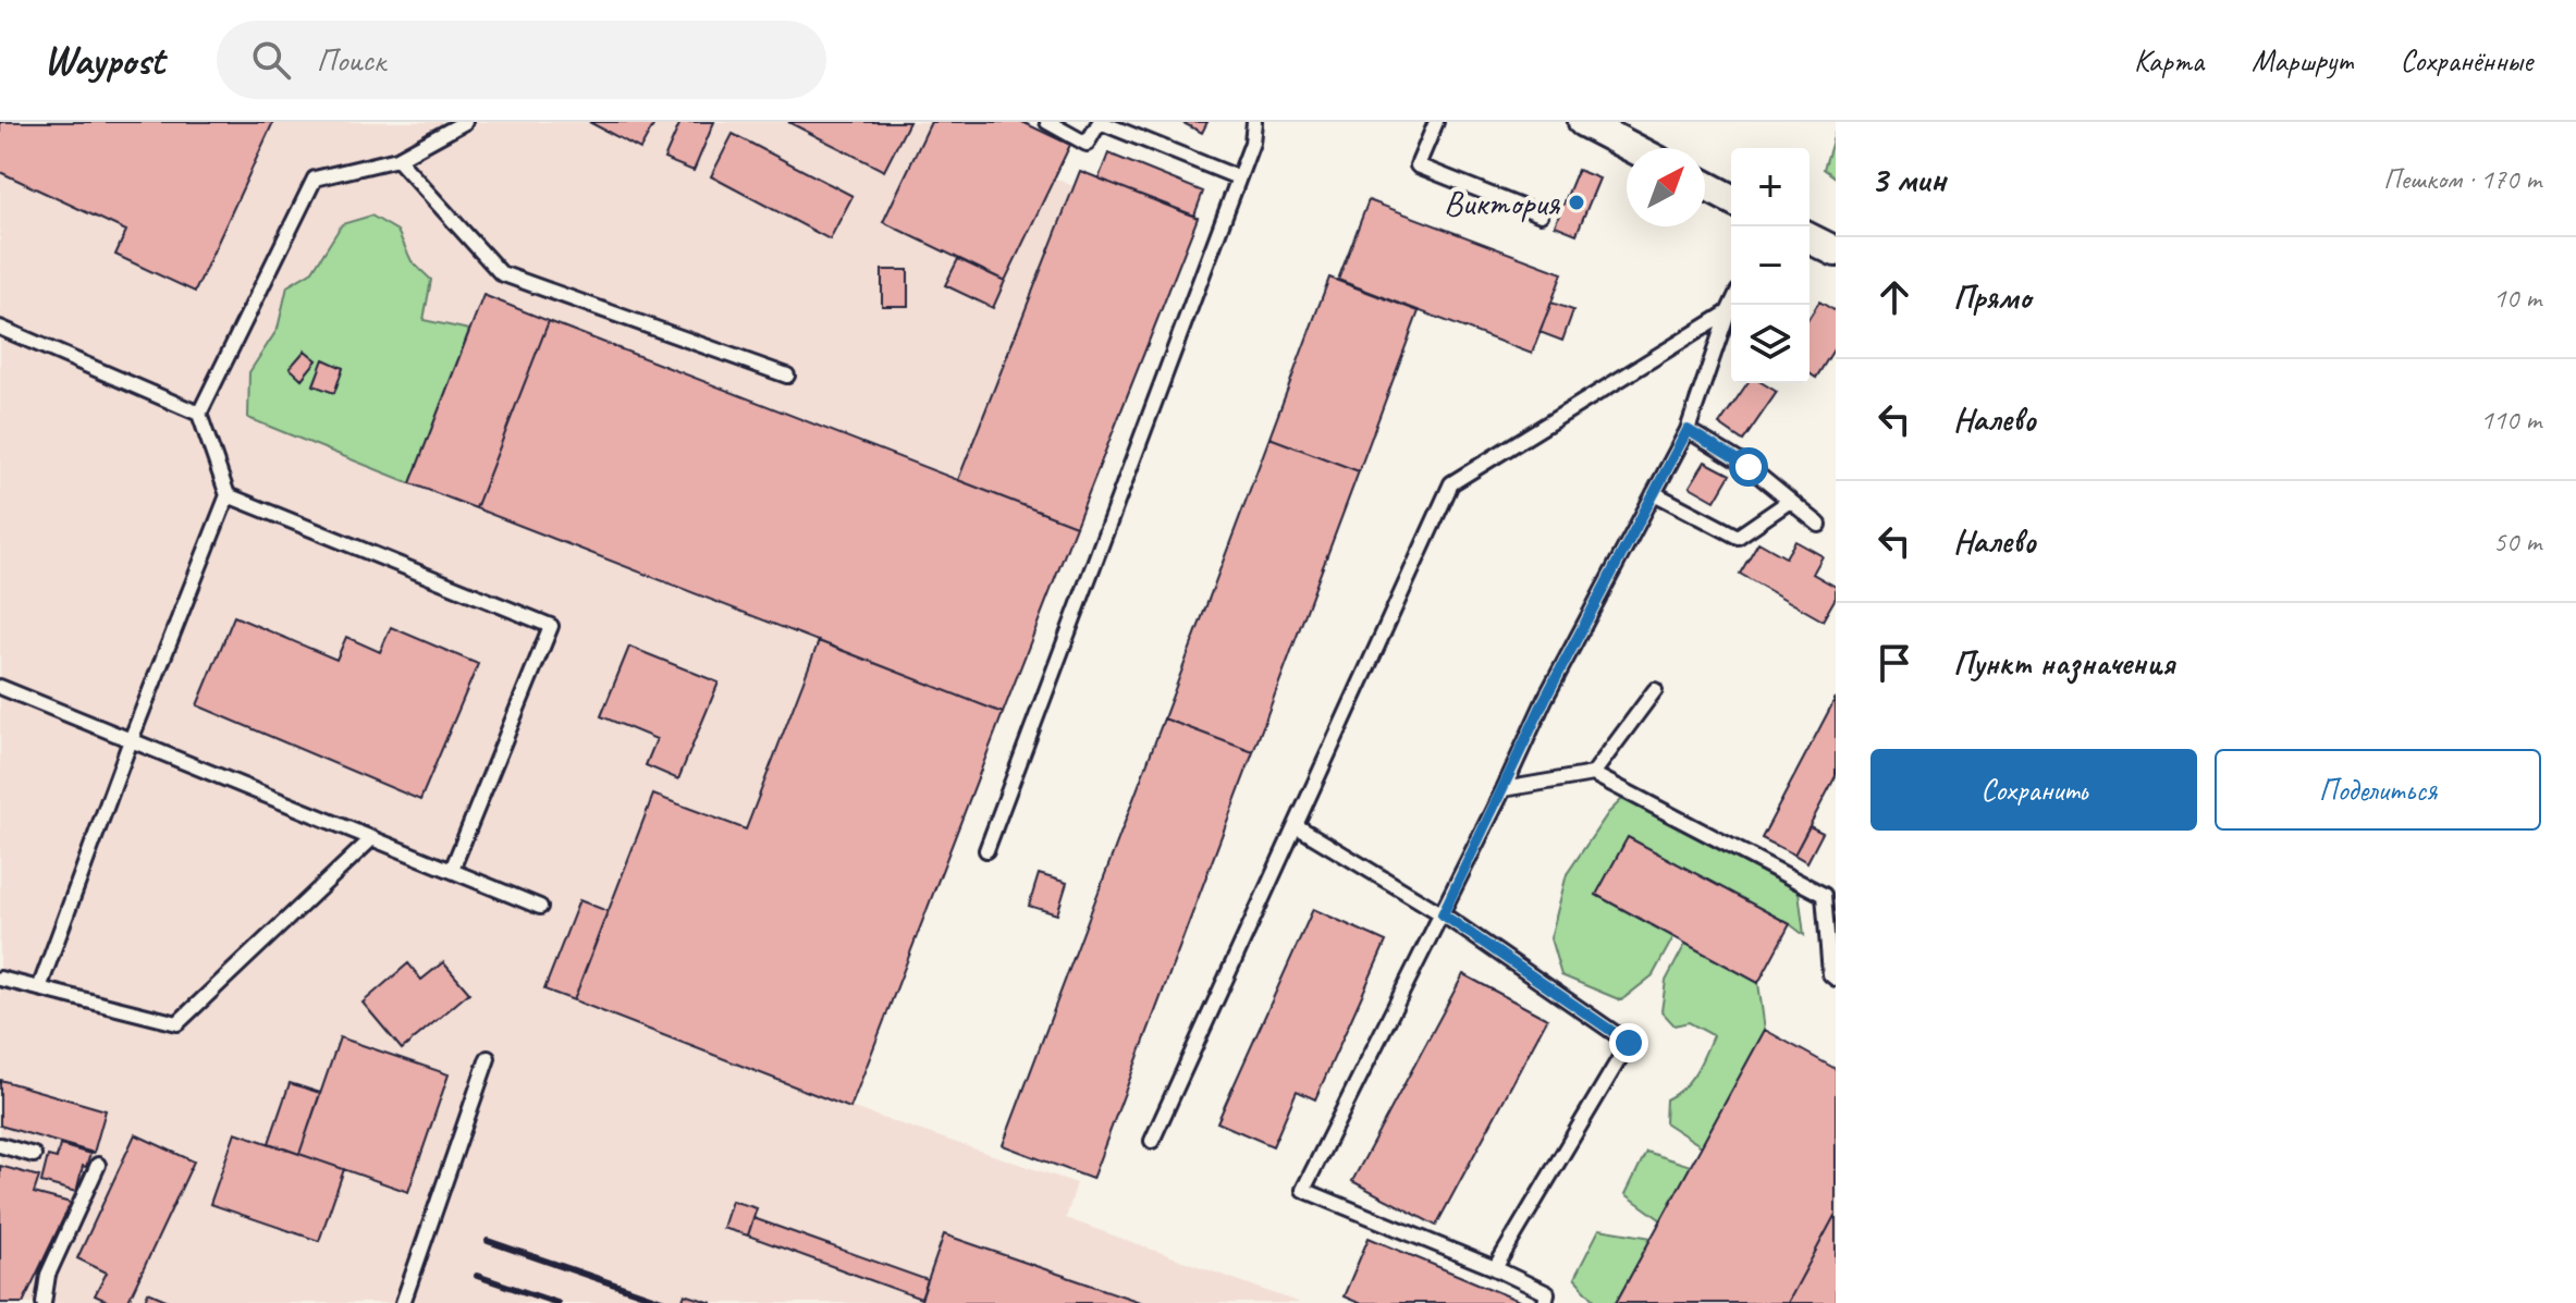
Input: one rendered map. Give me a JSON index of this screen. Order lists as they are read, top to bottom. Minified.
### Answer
{"places":["Виктория"],"north":"top right","page":{"header":"Waypost","search":"Поиск","nav":["Карта","Маршрут","Сохранённые"],"heading":["3 мин","Пешком · 170 m"],"map_buttons":["+","−"],"list":[["Прямо","10 m"],["Налево","110 m"],["Налево","50 m"],"Пункт назначения"],"buttons":["Сохранить","Поделиться"]}}
